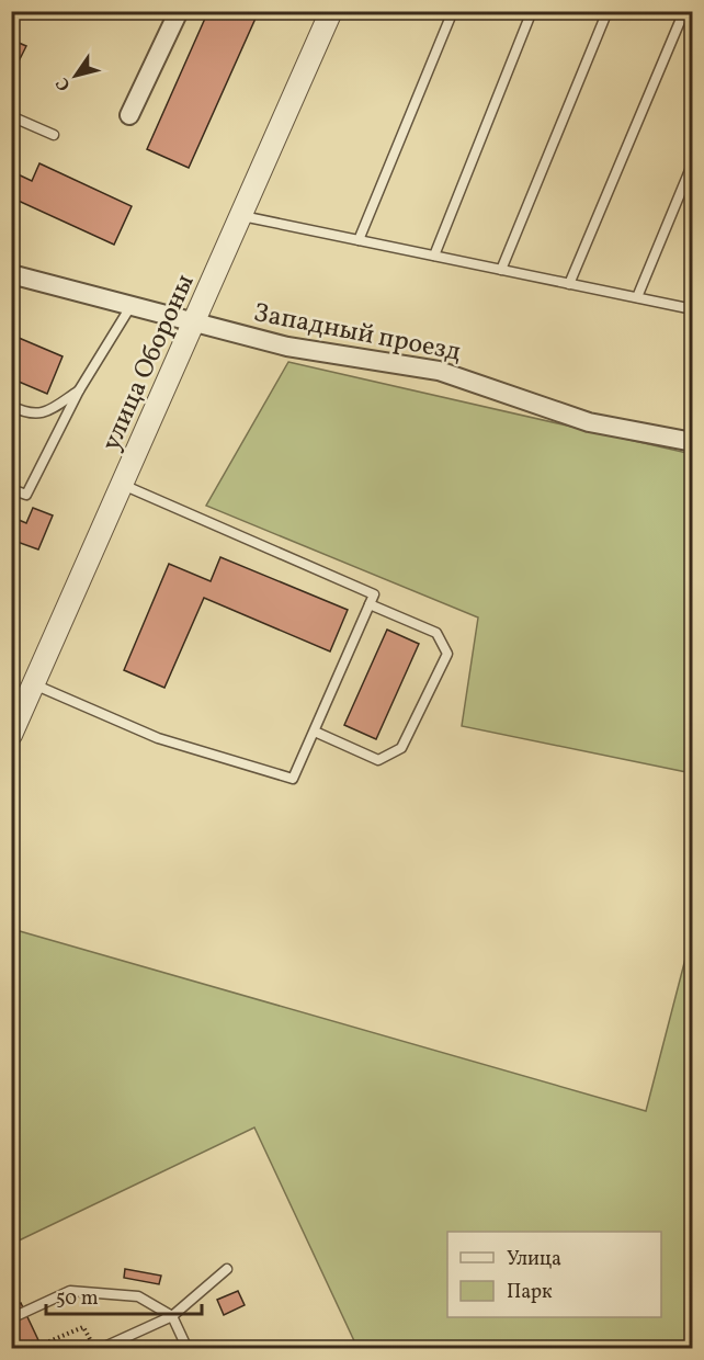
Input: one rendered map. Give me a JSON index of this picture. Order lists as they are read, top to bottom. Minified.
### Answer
{"streets":{"street":["Западный проезд","улица Обороны"]},"crossings":[["Западный проезд","улица Обороны"]],"legend":["Улица","Парк"],"scale_bar":"50 m","north":"bottom left"}
